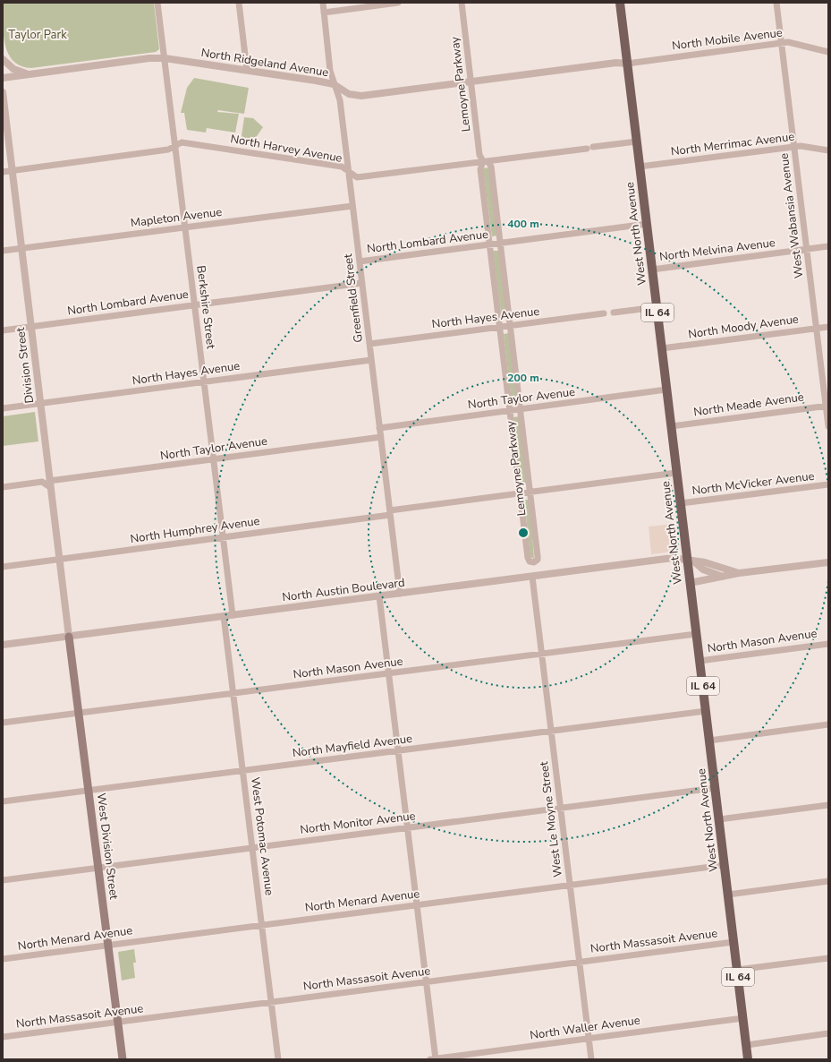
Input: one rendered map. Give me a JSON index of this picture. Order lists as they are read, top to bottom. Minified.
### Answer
{"streets":{"main road":["West North Avenue","IL 64","West Division Street"],"street":["North Mobile Avenue","North Ridgeland Avenue","Lemoyne Parkway","North Merrimac Avenue","North Harvey Avenue","West Wabansia Avenue","Mapleton Avenue","North Lombard Avenue","North Melvina Avenue","Greenfield Street","Berkshire Street","North Hayes Avenue","North Moody Avenue","Division Street","North Taylor Avenue","North Meade Avenue","North McVicker Avenue","North Humphrey Avenue","North Austin Boulevard","North Mason Avenue","North Mayfield Avenue","West Le Moyne Street","North Monitor Avenue","West Potomac Avenue","North Menard Avenue","North Massasoit Avenue","North Waller Avenue"]},"crossings":[["North Mobile Avenue","North Ridgeland Avenue"],["North Mobile Avenue","West Wabansia Avenue"],["North Mobile Avenue","West North Avenue"],["North Ridgeland Avenue","Lemoyne Parkway"],["North Ridgeland Avenue","West North Avenue"],["North Ridgeland Avenue","Greenfield Street"],["North Ridgeland Avenue","Berkshire Street"],["Lemoyne Parkway","North Harvey Avenue"],["Lemoyne Parkway","North Lombard Avenue"],["Lemoyne Parkway","North Hayes Avenue"],["Lemoyne Parkway","North Taylor Avenue"],["Lemoyne Parkway","North Humphrey Avenue"],["North Merrimac Avenue","West Wabansia Avenue"],["North Merrimac Avenue","West North Avenue"],["North Harvey Avenue","Greenfield Street"],["North Harvey Avenue","Berkshire Street"],["North Harvey Avenue","Division Street"],["West Wabansia Avenue","North Melvina Avenue"],["West Wabansia Avenue","North Moody Avenue"],["West Wabansia Avenue","North Meade Avenue"],["Mapleton Avenue","Greenfield Street"],["Mapleton Avenue","Berkshire Street"],["Mapleton Avenue","Division Street"],["West North Avenue","North Lombard Avenue"],["West North Avenue","North Melvina Avenue"],["West North Avenue","North Moody Avenue"],["West North Avenue","North Taylor Avenue"],["West North Avenue","North Meade Avenue"],["West North Avenue","North McVicker Avenue"],["West North Avenue","North Humphrey Avenue"],["West North Avenue","North Austin Boulevard"],["West North Avenue","North Mason Avenue"],["West North Avenue","North Mayfield Avenue"],["West North Avenue","North Monitor Avenue"],["West North Avenue","North Menard Avenue"],["West North Avenue","North Massasoit Avenue"],["West North Avenue","North Waller Avenue"],["North Lombard Avenue","Greenfield Street"],["North Lombard Avenue","Berkshire Street"],["North Lombard Avenue","Division Street"],["Greenfield Street","North Hayes Avenue"],["Greenfield Street","North Taylor Avenue"],["Greenfield Street","North Humphrey Avenue"],["Greenfield Street","North Austin Boulevard"],["Berkshire Street","North Hayes Avenue"],["Berkshire Street","North Taylor Avenue"],["Berkshire Street","North Humphrey Avenue"],["Berkshire Street","North Austin Boulevard"],["North Hayes Avenue","Division Street"],["Division Street","North Taylor Avenue"],["Division Street","North Humphrey Avenue"],["Division Street","North Austin Boulevard"],["Division Street","West Division Street"],["North Austin Boulevard","West Le Moyne Street"],["North Austin Boulevard","West Potomac Avenue"],["North Austin Boulevard","West Division Street"],["North Mason Avenue","West Le Moyne Street"],["North Mason Avenue","West Potomac Avenue"],["North Mason Avenue","West Division Street"],["North Mayfield Avenue","West Le Moyne Street"],["North Mayfield Avenue","West Potomac Avenue"],["North Mayfield Avenue","West Division Street"],["West Le Moyne Street","North Monitor Avenue"],["West Le Moyne Street","North Menard Avenue"],["West Le Moyne Street","North Massasoit Avenue"],["West Le Moyne Street","North Waller Avenue"],["North Monitor Avenue","West Potomac Avenue"],["North Monitor Avenue","West Division Street"],["West Potomac Avenue","North Menard Avenue"],["West Potomac Avenue","North Massasoit Avenue"],["West Division Street","North Menard Avenue"],["West Division Street","North Massasoit Avenue"]],"parks":["Taylor Park"],"rings":["400 m","200 m"]}
